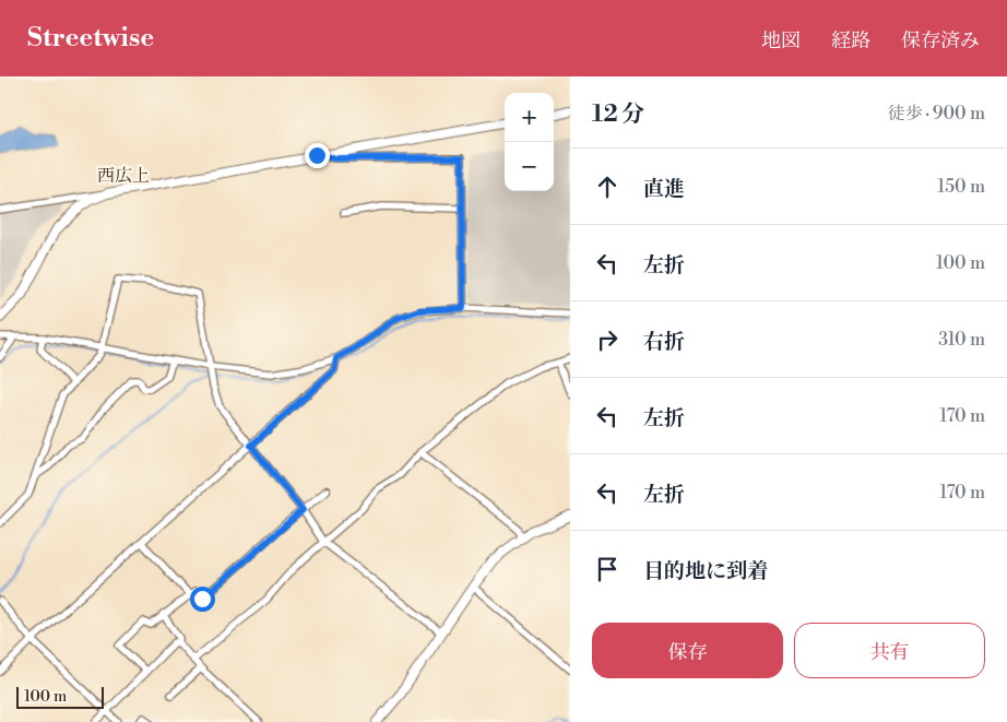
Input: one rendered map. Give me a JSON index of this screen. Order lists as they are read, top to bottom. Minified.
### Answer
{"districts":["西広上"],"scale_bar":"100 m","page":{"header":"Streetwise","nav":["地図","経路","保存済み"],"heading":["12 分","徒歩 · 900 m"],"map_buttons":["+","−"],"list":[["直進","150 m"],["左折","100 m"],["右折","310 m"],["左折","170 m"],["左折","170 m"],"目的地に到着"],"buttons":["保存","共有"],"scale":"100 m"}}
